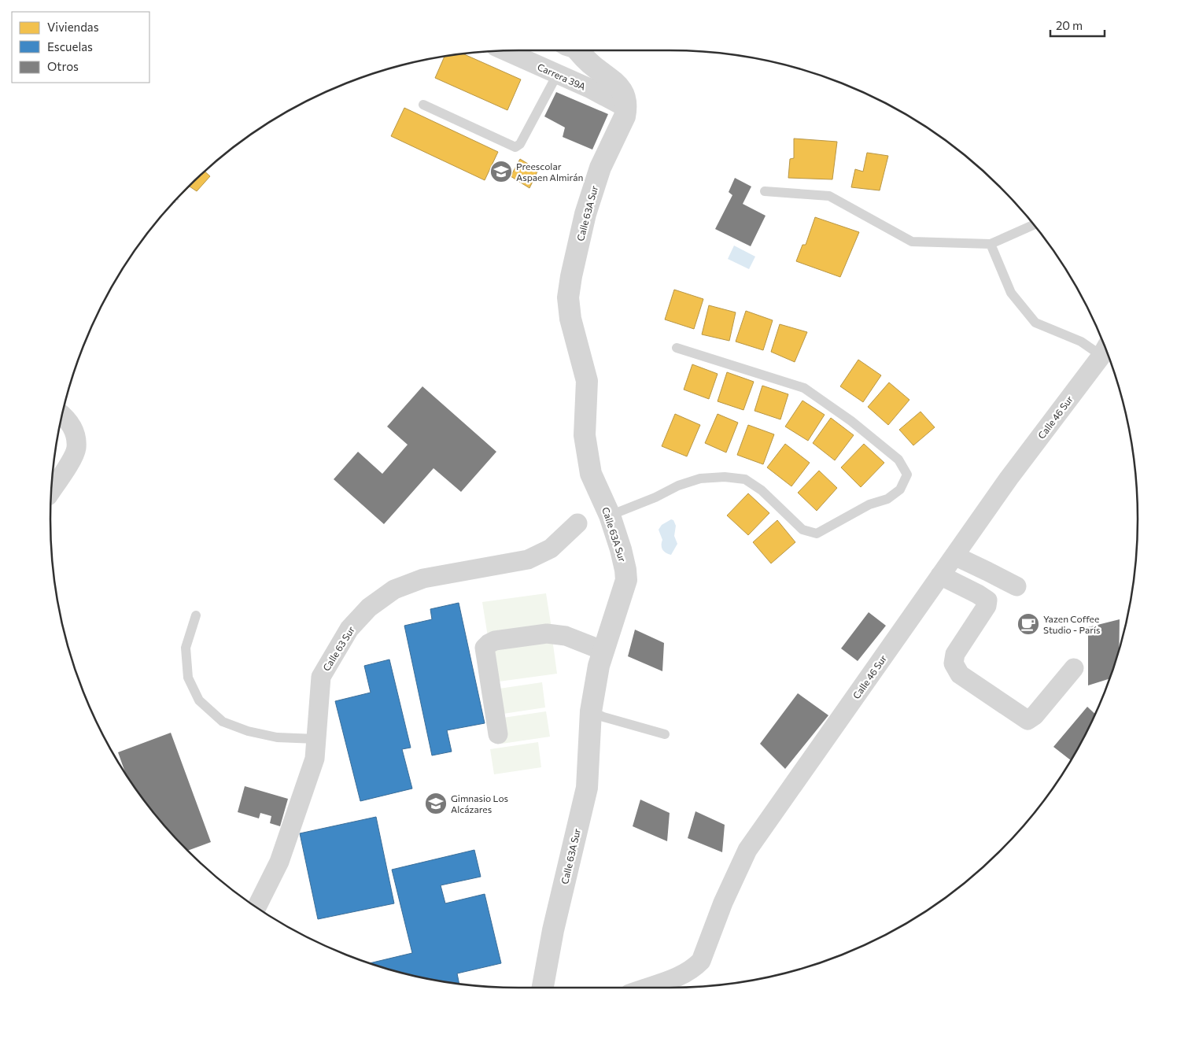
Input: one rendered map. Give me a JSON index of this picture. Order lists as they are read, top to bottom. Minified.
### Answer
{"streets":{"street":["Carrera 39A","Calle 63A Sur","Calle 46 Sur","Calle 63 Sur"]},"crossings":[["Carrera 39A","Calle 63A Sur"]],"places":{"school or university":["Preescolar Aspaen Almirán","Gimnasio Los Alcázares"],"cafe":["Yazen Coffee Studio - París"]},"legend":["Viviendas","Escuelas","Otros"],"scale_bar":"20 m"}
